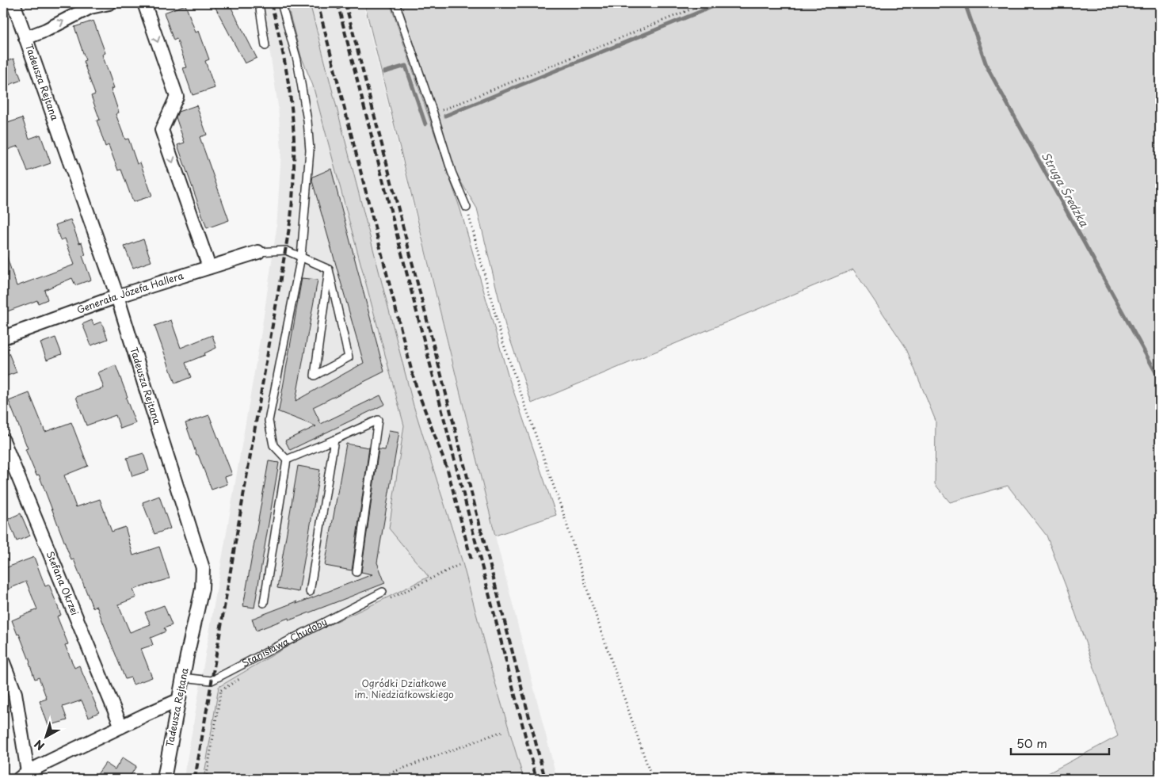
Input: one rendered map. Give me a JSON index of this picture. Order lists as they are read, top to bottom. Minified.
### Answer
{"streets":{"street":["Tadeusza Rejtana","Generała Józefa Hallera","Stefana Okrzei"],"lane":["Stanisława Chudoby"]},"crossings":[["Tadeusza Rejtana","Generała Józefa Hallera"]],"water":["Struga Średzka"],"parks":["Ogródki Działkowe im. Niedziałkowskiego"],"scale_bar":"50 m","north":"bottom left"}
